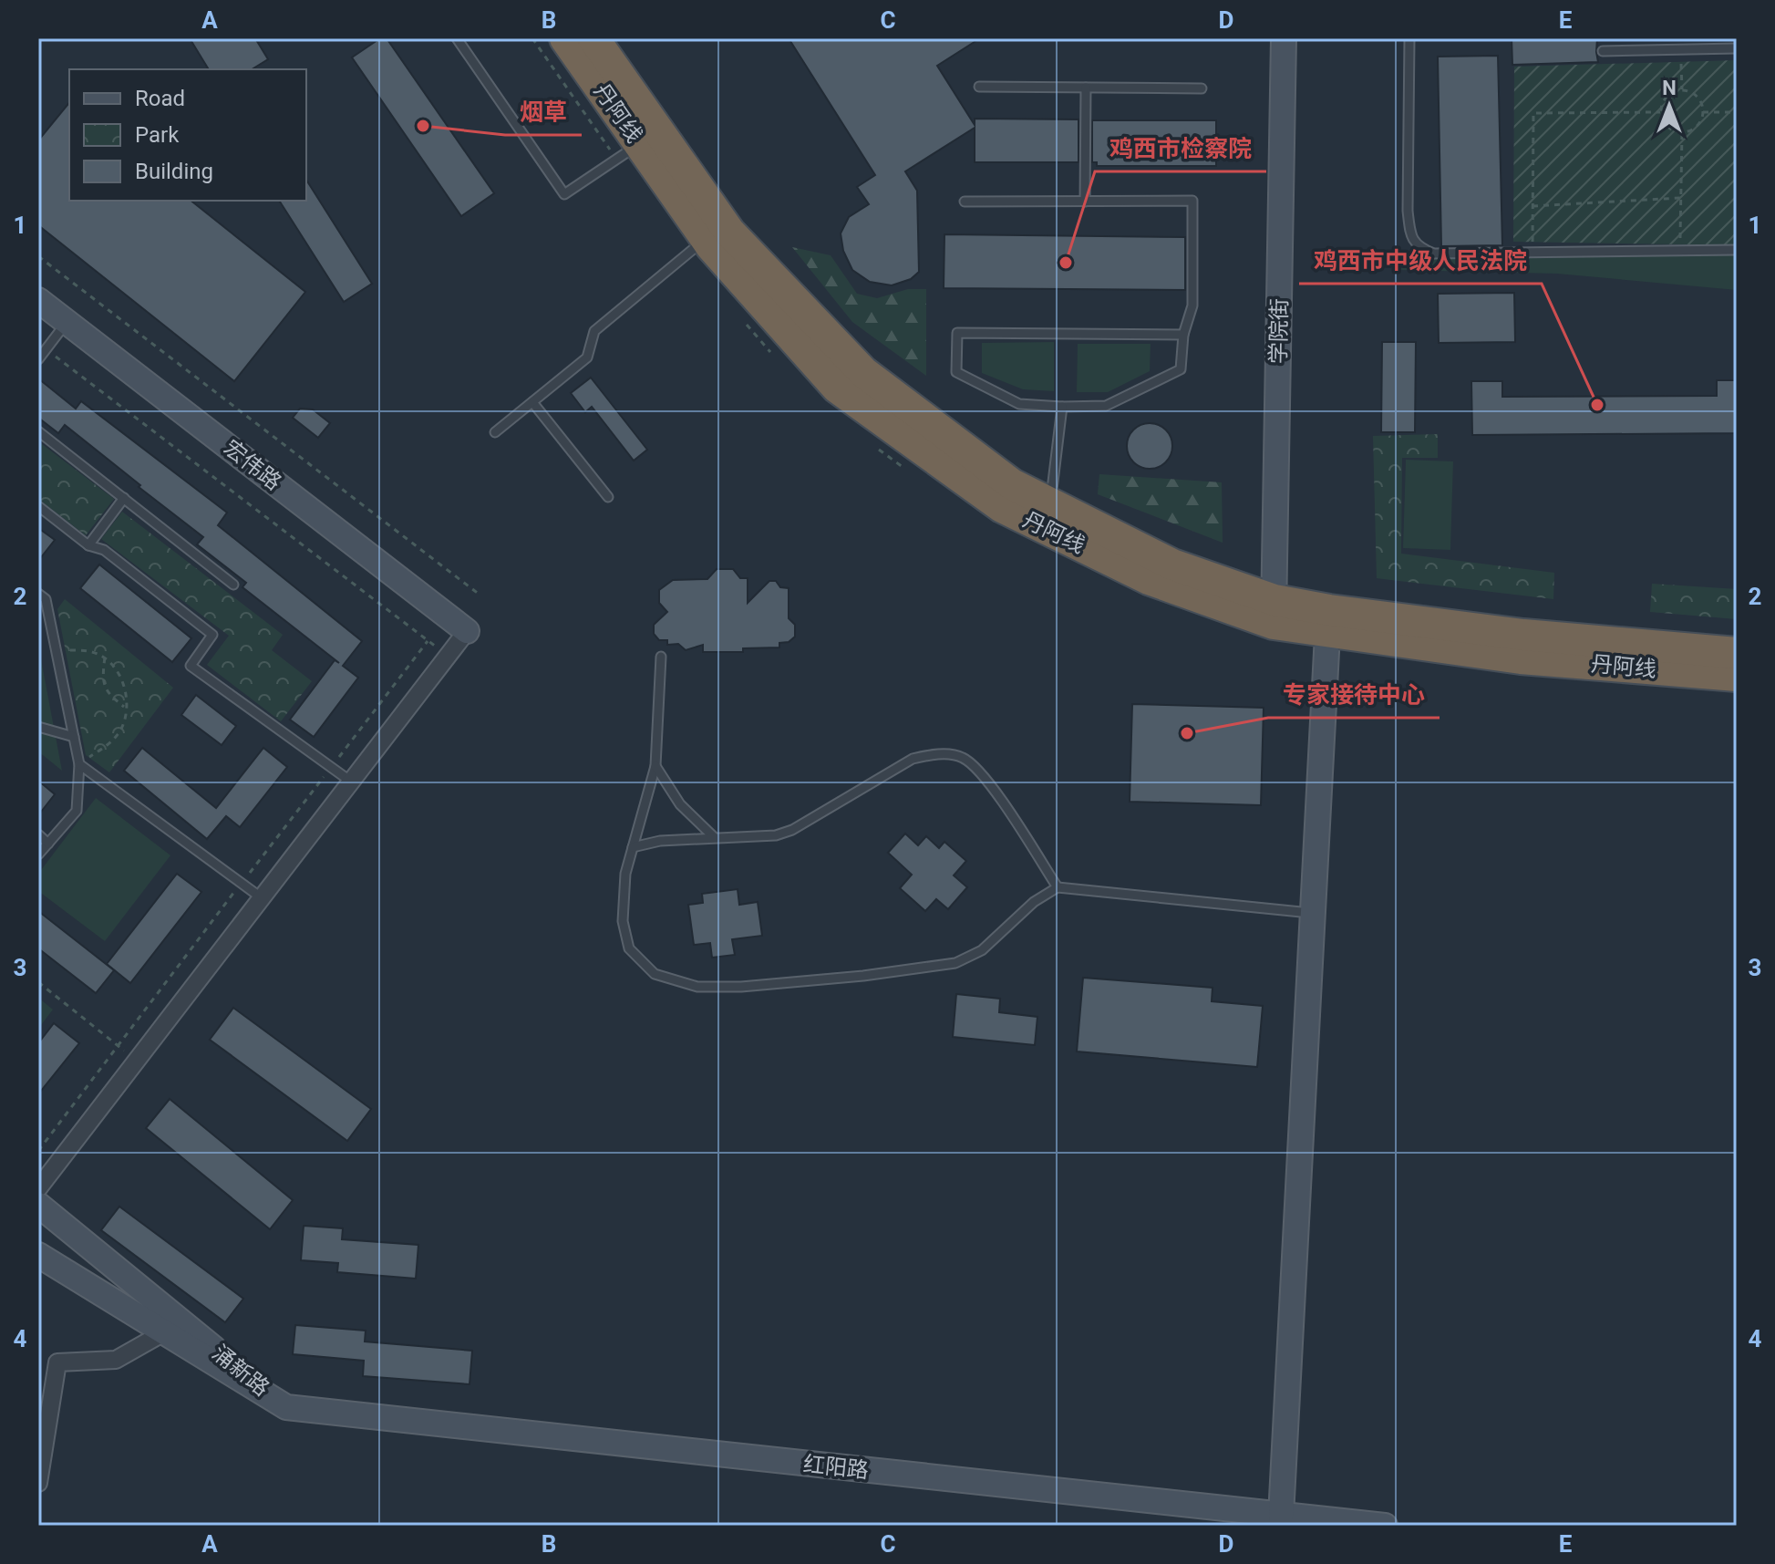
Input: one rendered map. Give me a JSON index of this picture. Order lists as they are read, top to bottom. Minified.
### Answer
{"streets":{"highway":["丹阿线"],"street":["学院街","宏伟路","涌新路","红阳路"]},"crossings":[["丹阿线","学院街"],["涌新路","红阳路"]],"places":["烟草","鸡西市检察院","鸡西市中级人民法院","专家接待中心"],"legend":["Road","Park","Building"],"north":"top","grid":{"columns":["A","B","C","D","E"],"rows":["1","2","3","4"]}}
